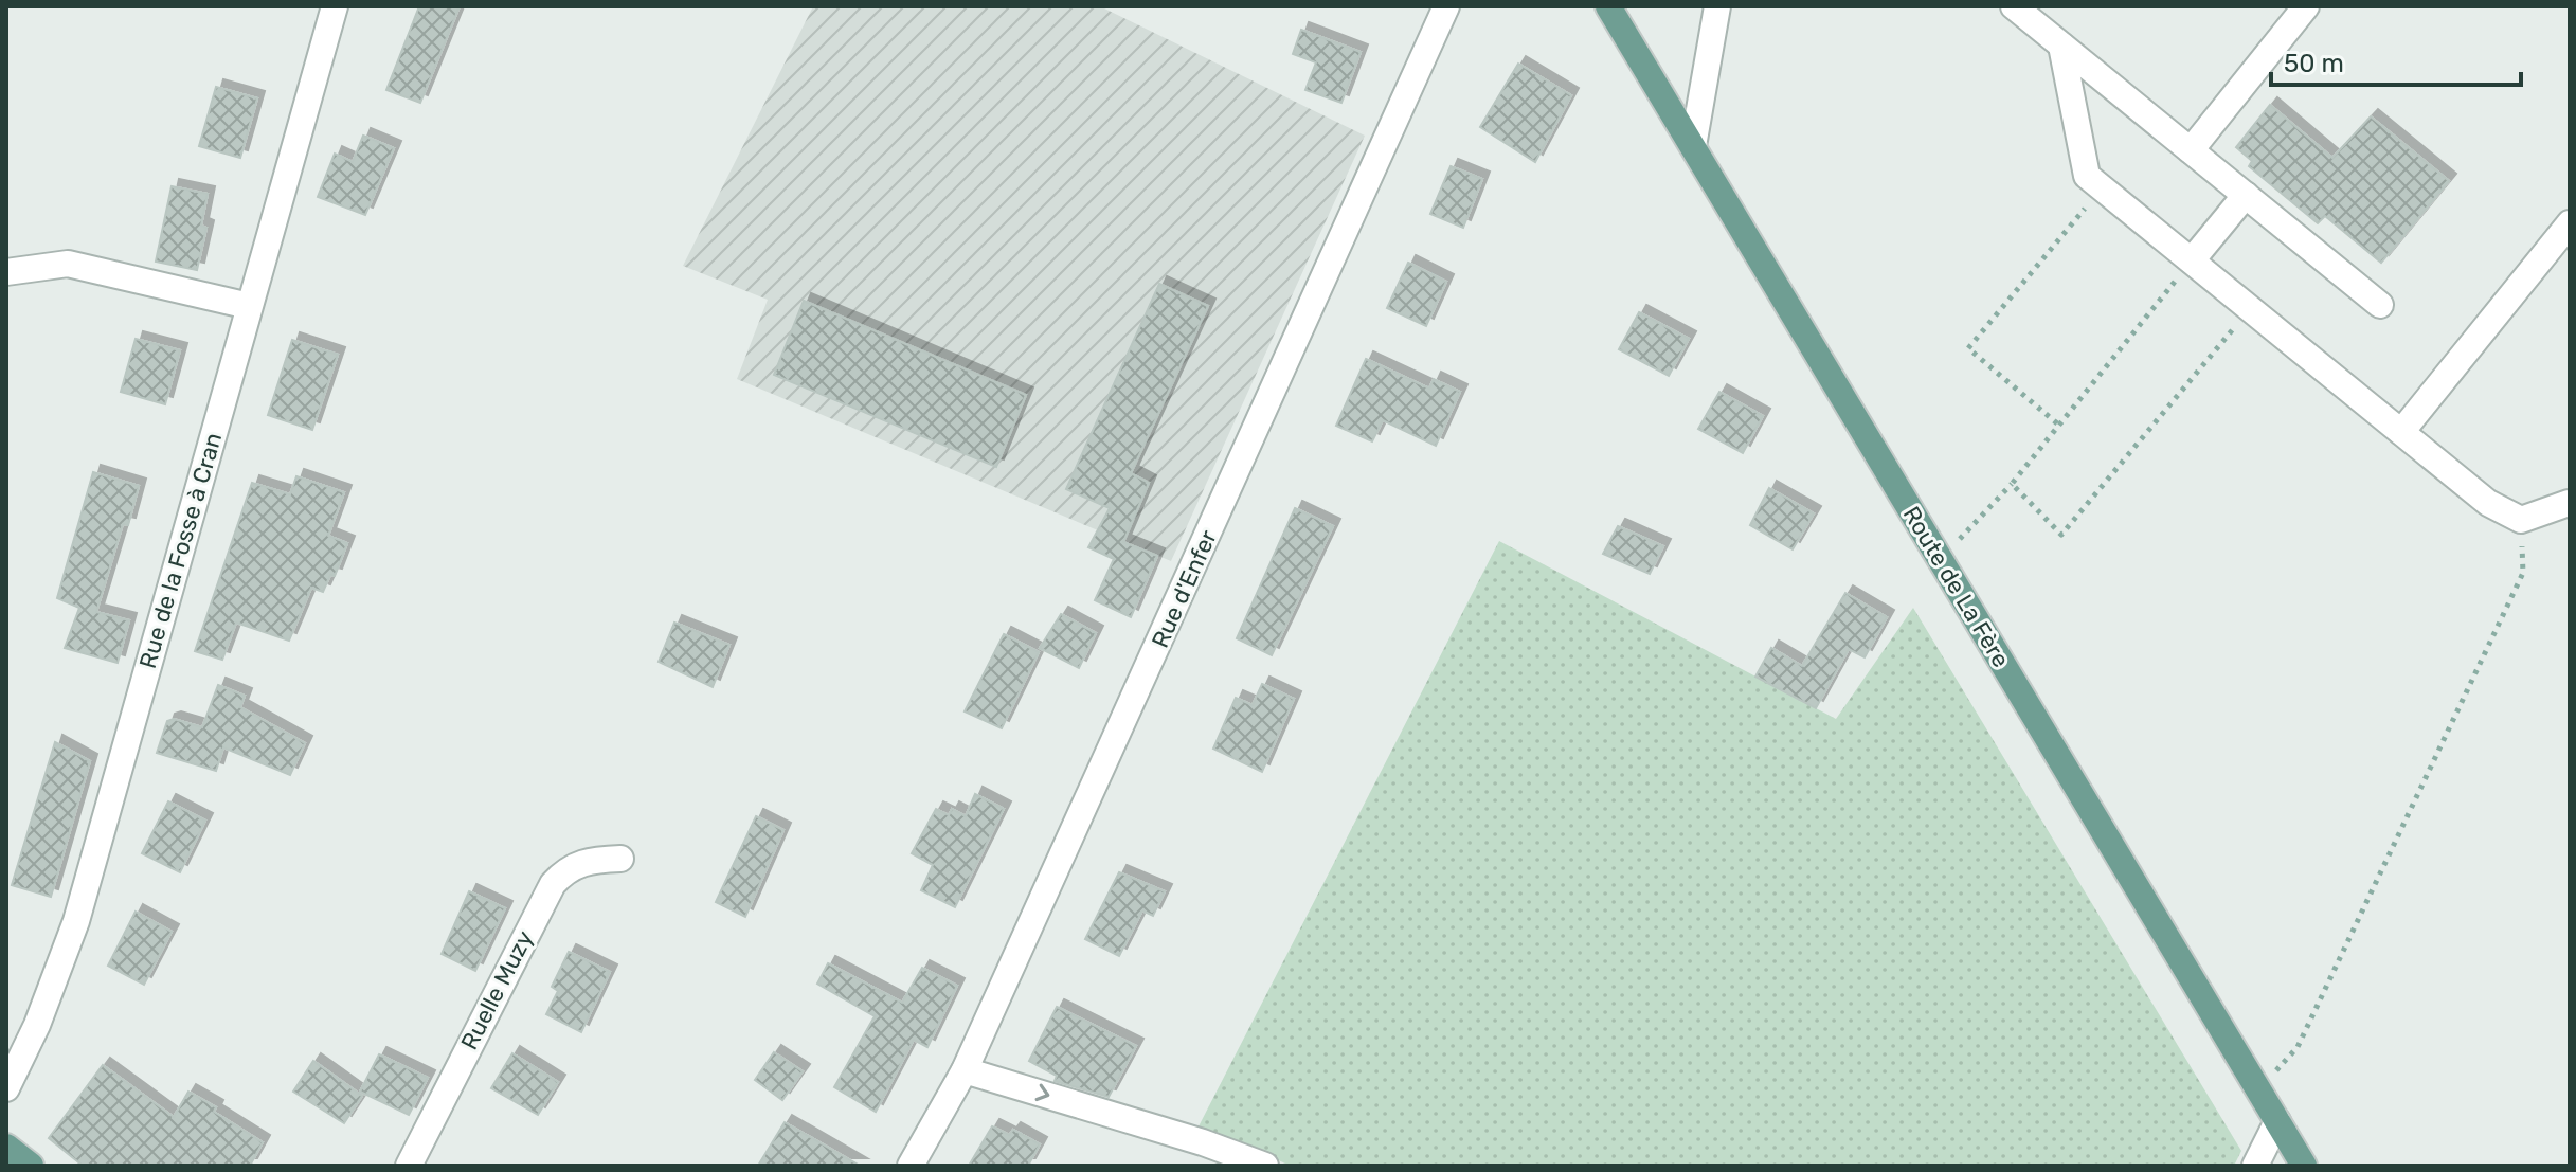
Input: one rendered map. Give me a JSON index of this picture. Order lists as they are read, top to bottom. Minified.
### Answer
{"streets":{"main road":["Route de La Fère"],"street":["Rue de la Fosse à Cran","Rue d'Enfer","Ruelle Muzy"]},"scale_bar":"50 m"}
